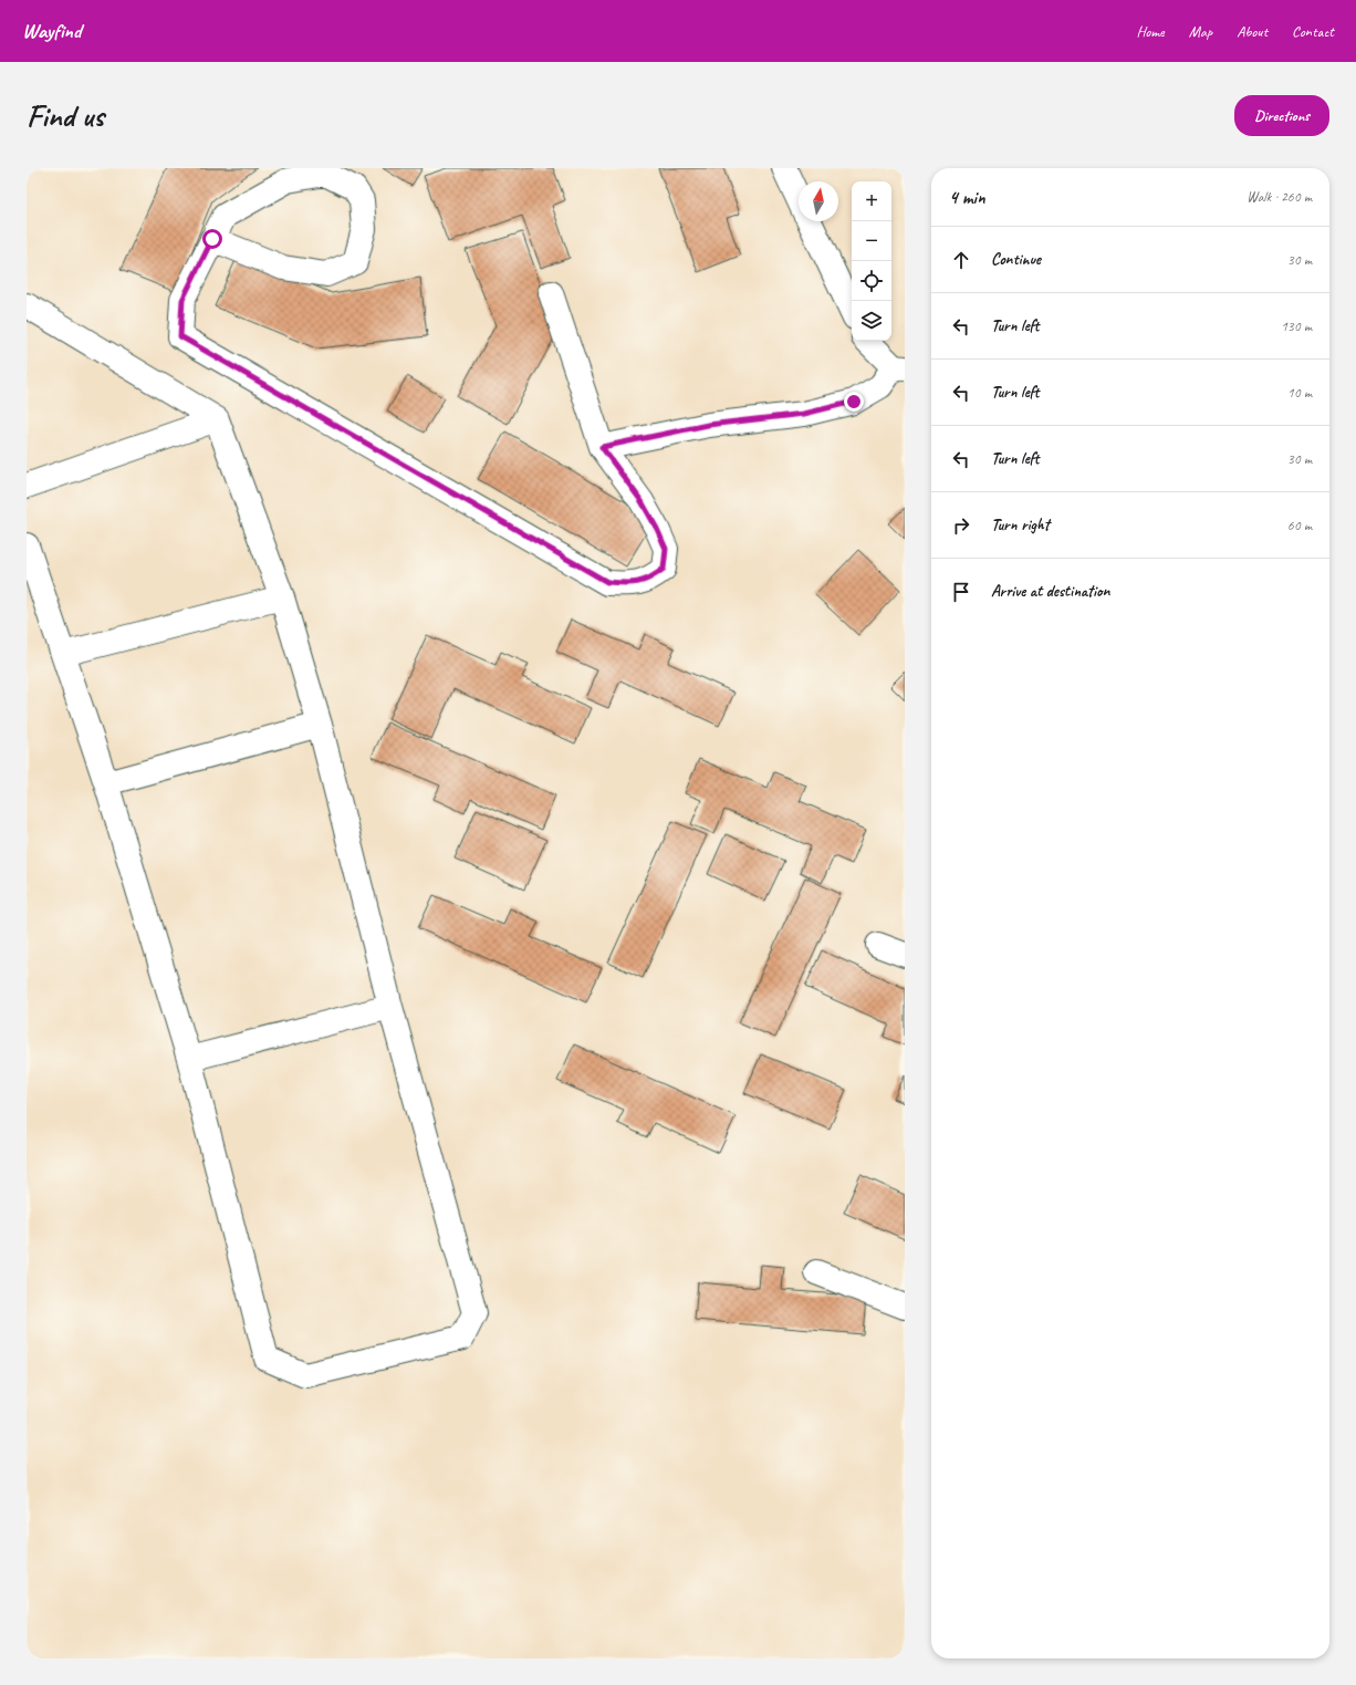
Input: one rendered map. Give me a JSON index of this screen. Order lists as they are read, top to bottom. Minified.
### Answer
{"north":"top","page":{"header":"Wayfind","nav":["Home","Map","About","Contact"],"buttons":"Directions","title":"Find us","heading":["4 min","Walk · 260 m"],"map_buttons":["+","−"],"list":[["Continue","30 m"],["Turn left","130 m"],["Turn left","10 m"],["Turn left","30 m"],["Turn right","60 m"],"Arrive at destination"]}}
